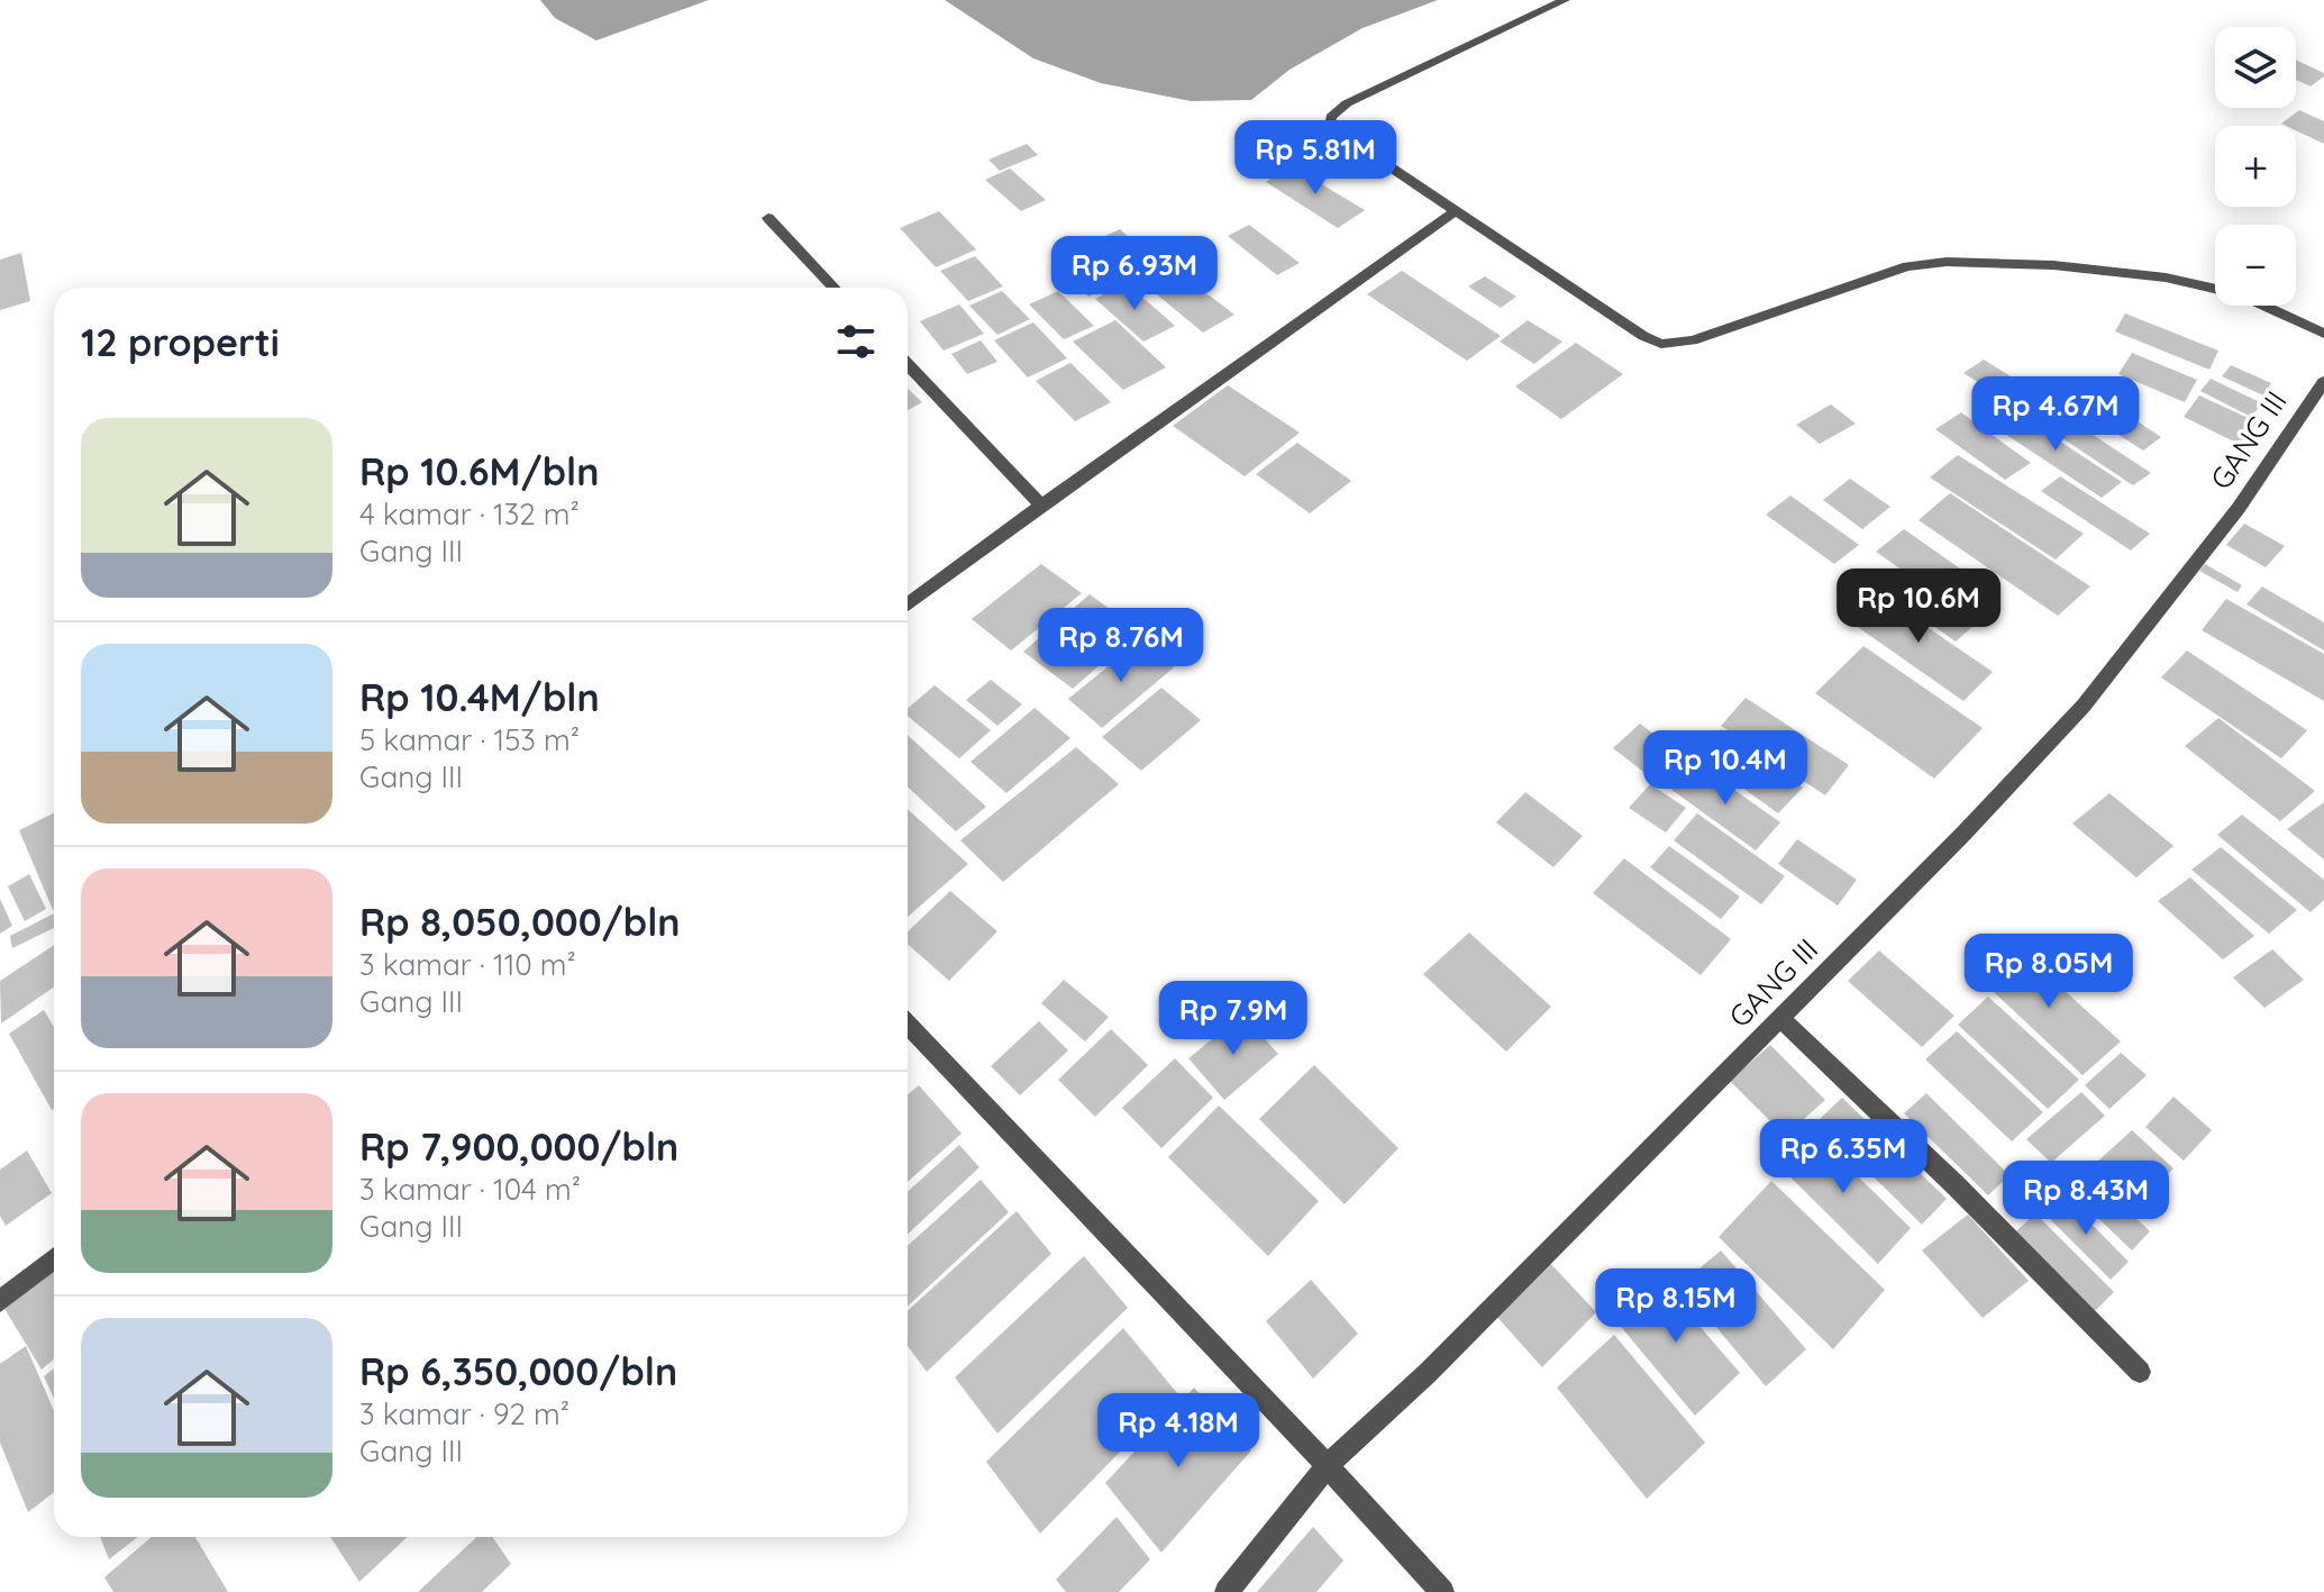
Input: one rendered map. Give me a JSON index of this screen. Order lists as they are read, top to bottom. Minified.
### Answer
{"streets":{"street":["GANG III"]},"page":{"map_buttons":["+","−"],"price":["Rp 5.81M","Rp 6.93M","Rp 4.67M","Rp 10.6M","Rp 8.76M","Rp 10.4M","Rp 8.05M","Rp 7.9M","Rp 6.35M","Rp 8.43M","Rp 8.15M","Rp 4.18M"],"heading":"12 properti","list":[{"name":"Rp 10.6M/bln","note":"4 kamar · 132 m² · Gang III"},{"name":"Rp 10.4M/bln","note":"5 kamar · 153 m² · Gang III"},{"name":"Rp 8,050,000/bln","note":"3 kamar · 110 m² · Gang III"},{"name":"Rp 7,900,000/bln","note":"3 kamar · 104 m² · Gang III"},{"name":"Rp 6,350,000/bln","note":"3 kamar · 92 m² · Gang III"}]}}
